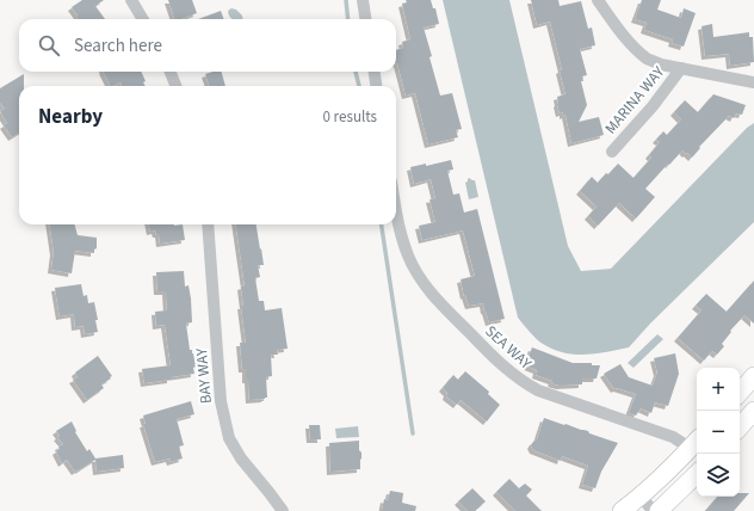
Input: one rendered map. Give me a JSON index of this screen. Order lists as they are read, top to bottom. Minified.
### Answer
{"streets":{"street":["MARINA WAY","SEA WAY","BAY WAY"]},"page":{"search":"Search here","heading":["Nearby","0 results"],"map_buttons":["+","−"]}}
